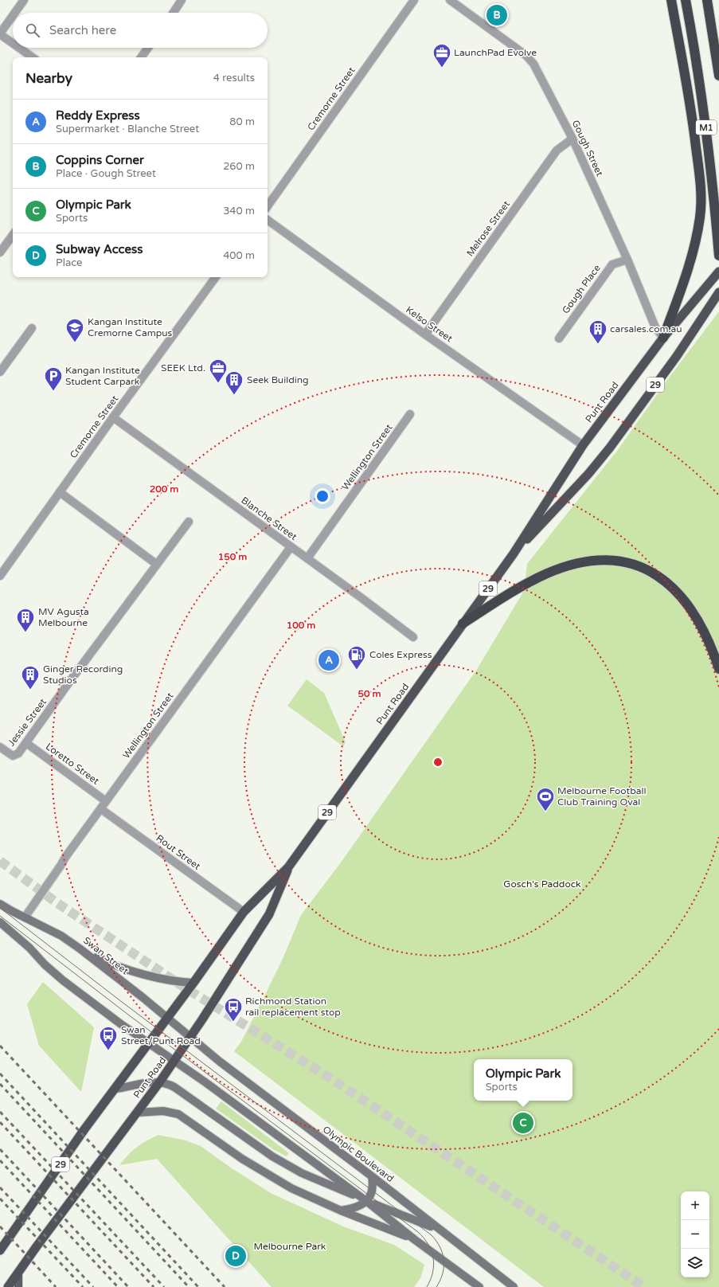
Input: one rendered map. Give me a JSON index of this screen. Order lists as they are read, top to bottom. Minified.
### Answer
{"streets":{"highway":["M1","29","Punt Road"],"main road":["Swan Street","Olympic Boulevard"],"street":["Cremorne Street","Gough Street","Melrose Street","Gough Place","Kelso Street","Wellington Street","Blanche Street","Jessie Street","Loretto Street","Rout Street"]},"crossings":[["Cremorne Street","Blanche Street"],["Gough Street","Melrose Street"],["Gough Street","Gough Place"],["Gough Street","Punt Road"],["Melrose Street","Kelso Street"],["Kelso Street","Punt Road"],["Punt Road","Rout Street"],["Punt Road","Swan Street"],["Punt Road","Olympic Boulevard"],["Wellington Street","Blanche Street"],["Wellington Street","Loretto Street"],["Wellington Street","Rout Street"],["Wellington Street","Swan Street"],["Jessie Street","Loretto Street"],["Swan Street","Olympic Boulevard"]],"parks":["Gosch's Paddock","Melbourne Park"],"places":{"office":["LaunchPad Evolve","SEEK Ltd."],"school or university":["Kangan Institute Cremorne Campus"],"building":["carsales.com.au","Seek Building","MV Agusta Melbourne","Ginger Recording Studios"],"parking":["Kangan Institute Student Carpark"],"fuel station":["Coles Express"],"sports":["Melbourne Football Club Training Oval"],"bus stop":["Richmond Station rail replacement stop","Swan Street/Punt Road"]},"page":{"pins":["B","A","C","D"],"search":"Search here","heading":["Nearby","4 results"],"list":[{"mark":"A","name":"Reddy Express","note":"Supermarket · Blanche Street","value":"80 m"},{"mark":"B","name":"Coppins Corner","note":"Place · Gough Street","value":"260 m"},{"mark":"C","name":"Olympic Park","note":"Sports","value":"340 m"},{"mark":"D","name":"Subway Access","note":"Place","value":"400 m"}],"popup":["Olympic Park","Sports"],"map_buttons":["+","−"]},"rings":["200 m","150 m","100 m","50 m"]}
